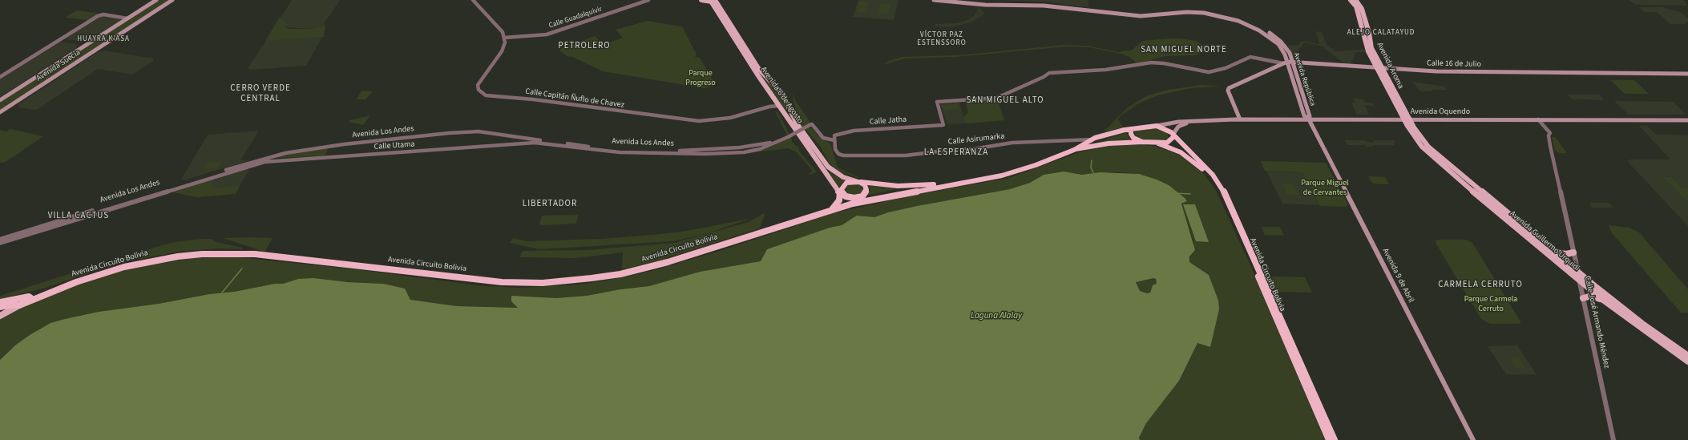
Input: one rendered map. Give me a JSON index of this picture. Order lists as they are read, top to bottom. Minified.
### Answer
{"streets":{"highway":["Avenida Circuito Bolivia"],"main road":["Calle 16 de Julio","Avenida Suecia","Avenida Aroma","Avenida República","Avenida 6 de Agosto","Avenida Oquendo","Avenida Guillermo Urquidi","Avenida 9 de Abril"],"street":["Calle Guadalquivir","Calle Capitán Ñuflo de Chavez","Calle Jatha","Avenida Los Andes","Calle Asirumarka","Calle Utama","Calle José Armando Méndez"]},"crossings":[["Calle Guadalquivir","Calle Capitán Ñuflo de Chavez"],["Calle 16 de Julio","Avenida Aroma"],["Calle 16 de Julio","Avenida República"],["Calle 16 de Julio","Calle Jatha"],["Avenida Aroma","Avenida Oquendo"],["Avenida Aroma","Avenida Guillermo Urquidi"],["Avenida República","Avenida Oquendo"],["Avenida República","Calle Jatha"],["Avenida República","Avenida 9 de Abril"],["Avenida 6 de Agosto","Calle Capitán Ñuflo de Chavez"],["Avenida 6 de Agosto","Avenida Circuito Bolivia"],["Avenida Oquendo","Avenida Guillermo Urquidi"],["Avenida Oquendo","Avenida Circuito Bolivia"],["Avenida Oquendo","Avenida 9 de Abril"],["Avenida Oquendo","Calle José Armando Méndez"],["Calle Jatha","Avenida Los Andes"],["Calle Jatha","Calle Asirumarka"],["Avenida Los Andes","Calle Asirumarka"],["Avenida Los Andes","Calle Utama"],["Calle Asirumarka","Avenida Circuito Bolivia"],["Avenida Guillermo Urquidi","Calle José Armando Méndez"]],"districts":["ALEJO CALATAYUD","VÍCTOR PAZ ESTENSSORO","HUAYRA K'ASA","PETROLERO","SAN MIGUEL NORTE","CERRO VERDE CENTRAL","SAN MIGUEL ALTO","LA ESPERANZA","LIBERTADOR","VILLA CACTUS","CARMELA CERRUTO"],"water":["Laguna Alalay"],"parks":["Parque Progreso","Parque Miguel de Cervantes","Parque Carmela Cerruto"]}
